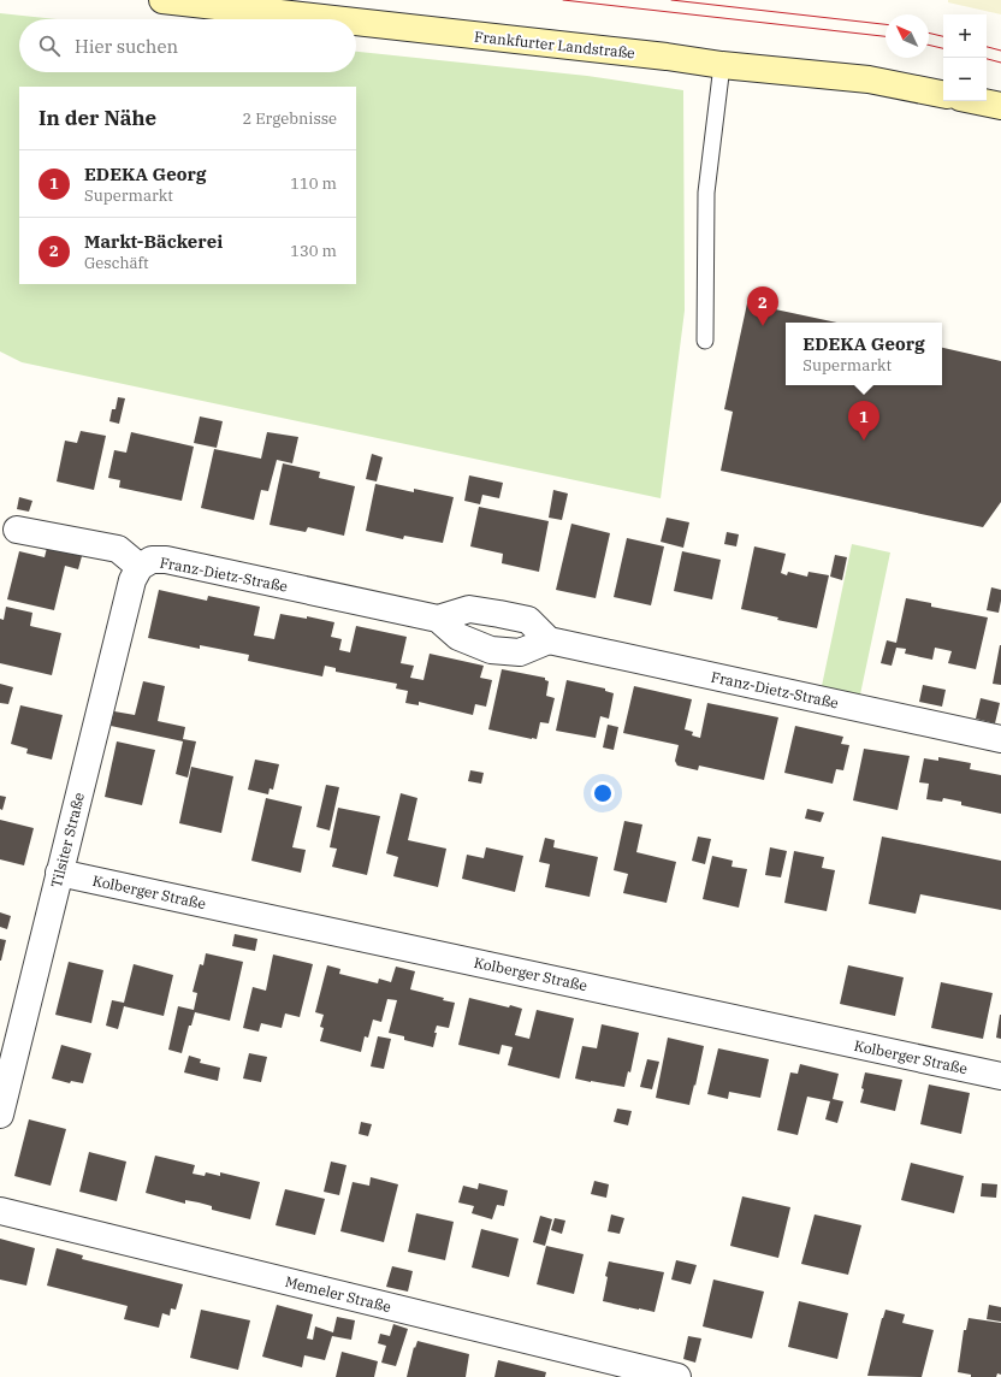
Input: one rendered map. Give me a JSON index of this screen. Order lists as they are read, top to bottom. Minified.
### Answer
{"streets":{"main road":["Frankfurter Landstraße"],"street":["Franz-Dietz-Straße","Tilsiter Straße","Kolberger Straße","Memeler Straße"]},"crossings":[["Franz-Dietz-Straße","Tilsiter Straße"],["Tilsiter Straße","Kolberger Straße"]],"north":"top left","page":{"map_buttons":["+","−"],"search":"Hier suchen","heading":["In der Nähe","2 Ergebnisse"],"list":[{"mark":"1","name":"EDEKA Georg","note":"Supermarkt","value":"110 m"},{"mark":"2","name":"Markt-Bäckerei","note":"Geschäft","value":"130 m"}],"pins":["2","1"],"popup":["EDEKA Georg","Supermarkt"]}}
